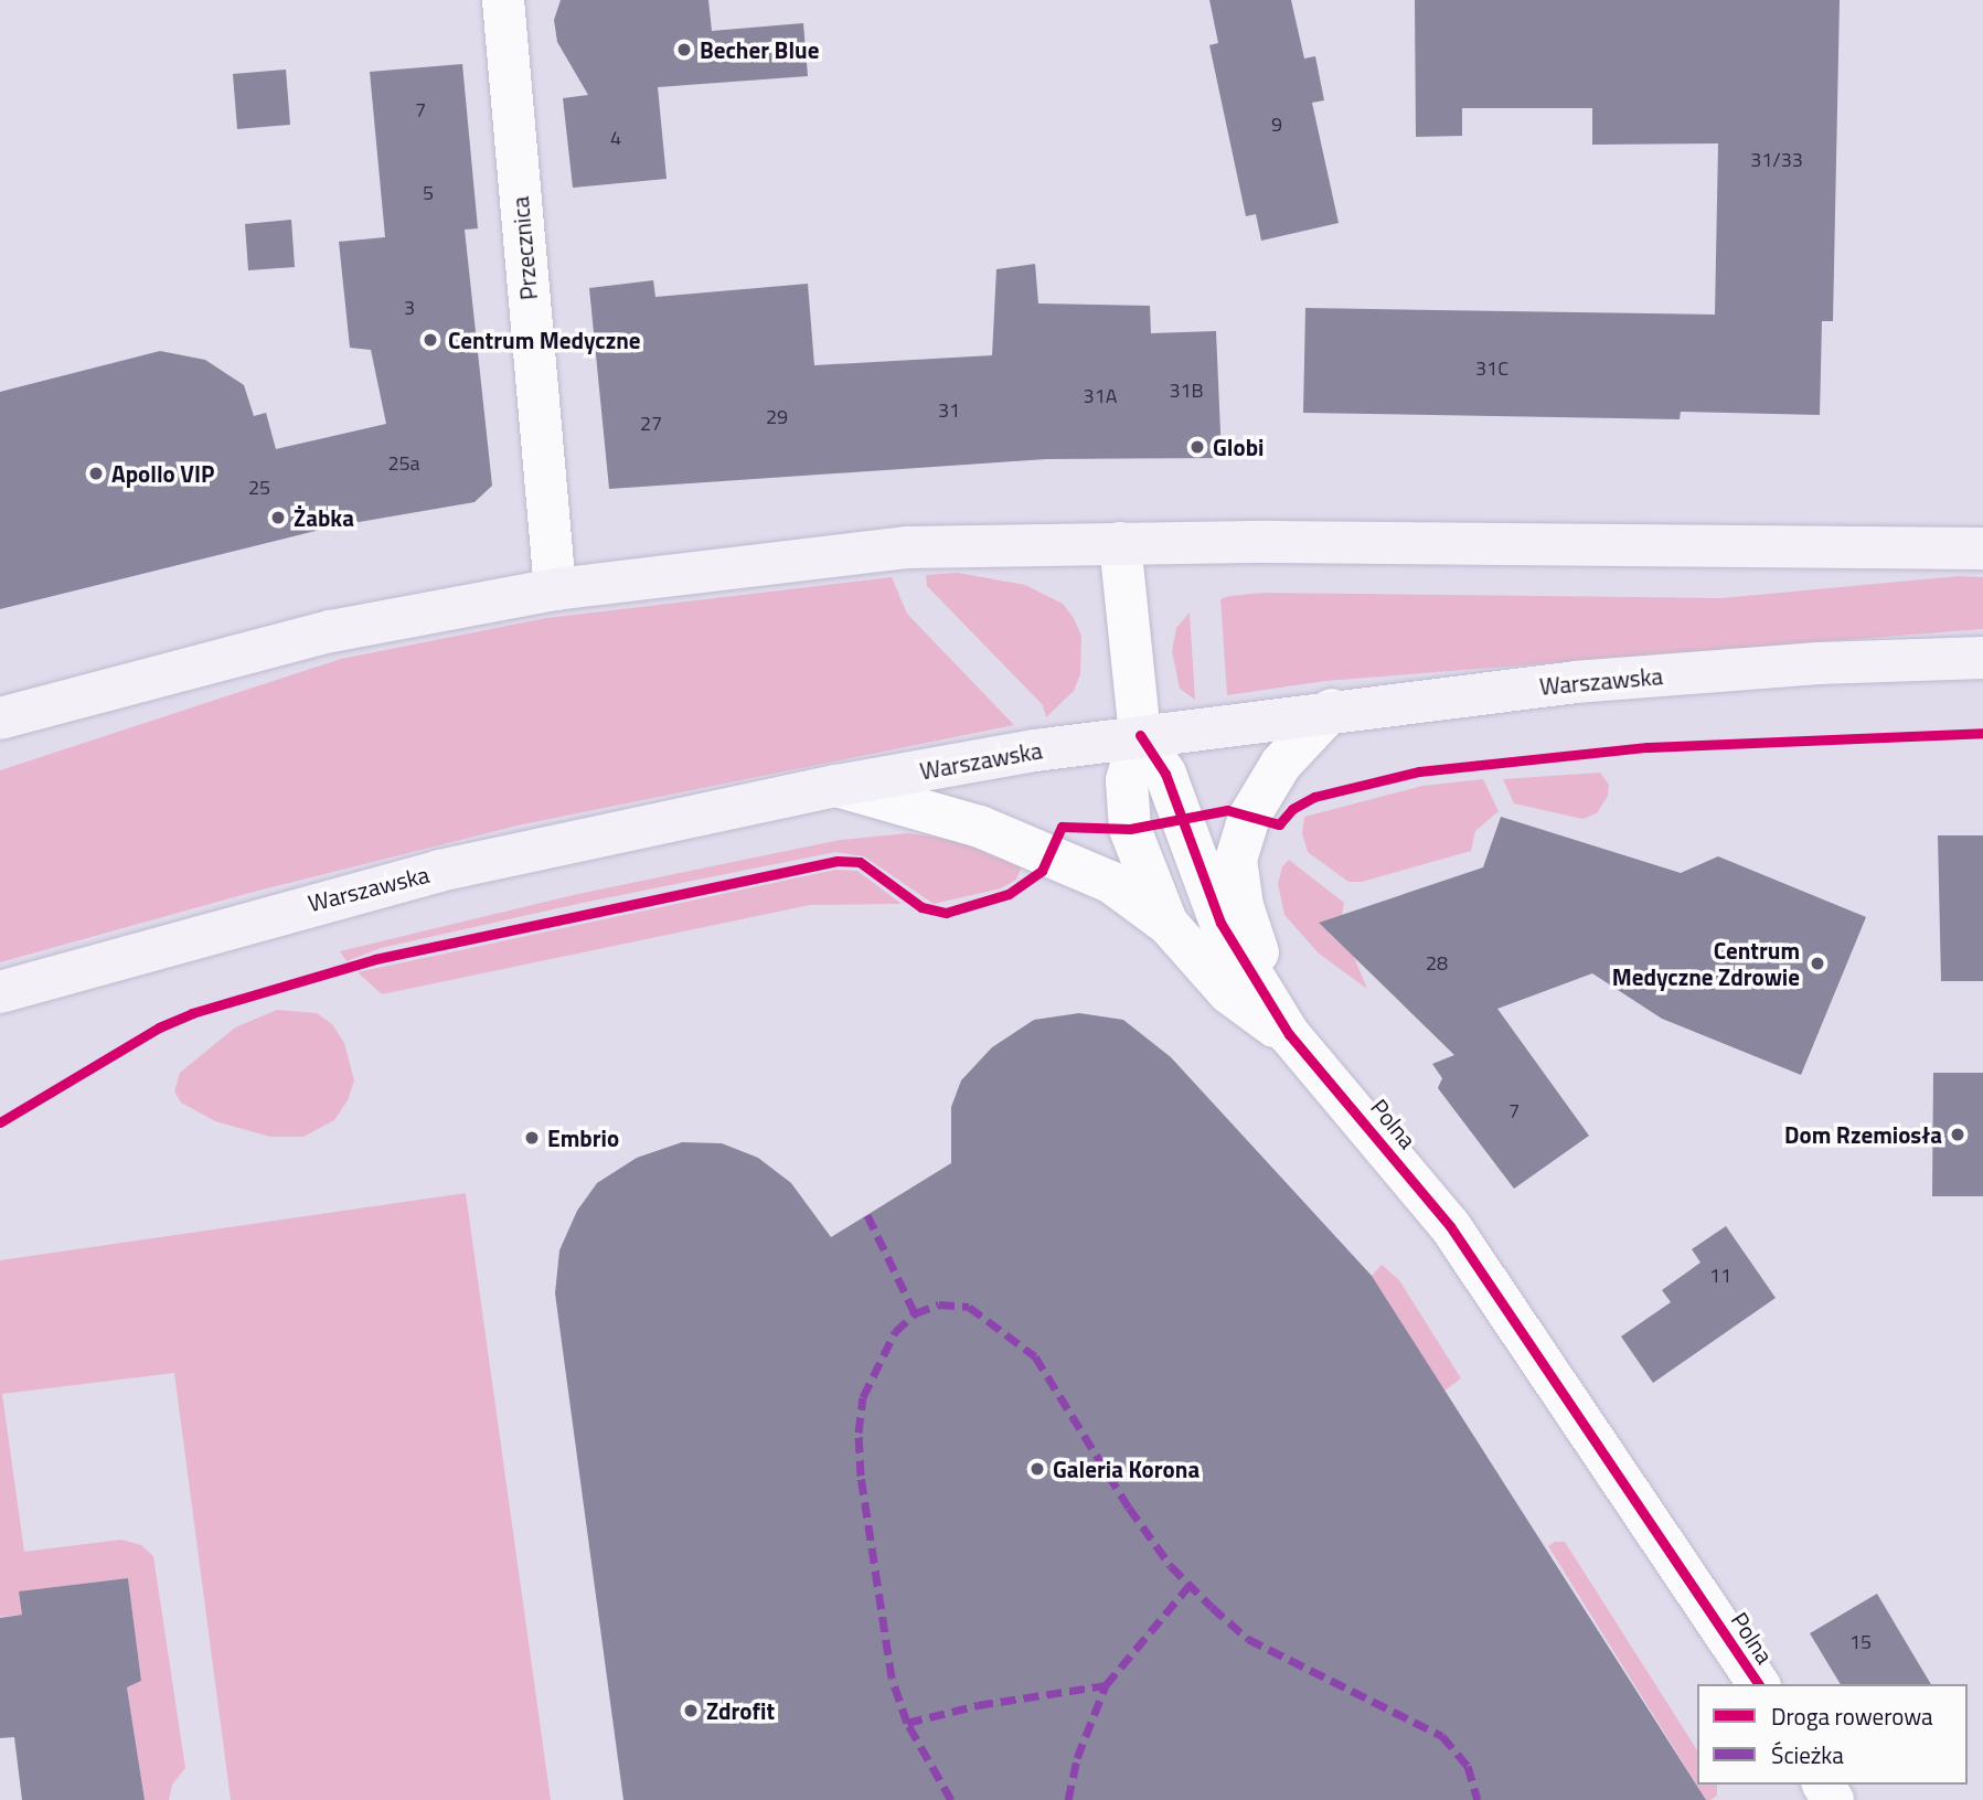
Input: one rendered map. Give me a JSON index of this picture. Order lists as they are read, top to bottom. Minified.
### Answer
{"streets":{"main road":["Warszawska"],"street":["Przecznica","Polna"]},"crossings":[["Warszawska","Polna"]],"places":["Becher Blue","Centrum Medyczne","Globi","Apollo VIP","Żabka","Centrum Medyczne Zdrowie","Dom Rzemiosła","Embrio","Galeria Korona","Zdrofit"],"house_numbers":["7","9","4","31/33","5","3","31C","31B","31A","31","29","27","25a","25","28","7","11","15"],"legend":["Droga rowerowa","Ścieżka"]}
